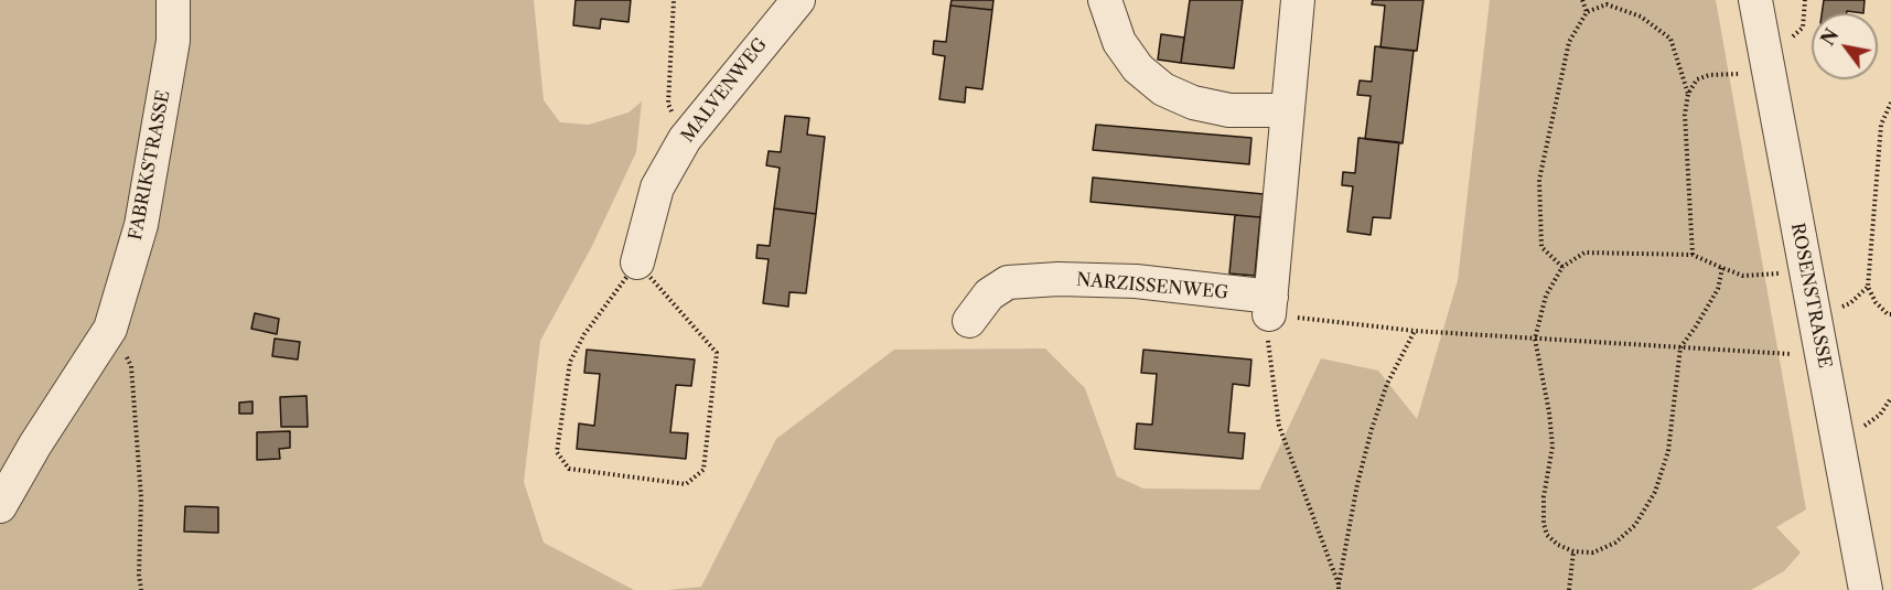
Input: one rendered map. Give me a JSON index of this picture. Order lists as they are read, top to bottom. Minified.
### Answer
{"streets":{"street":["MALVENWEG","FABRIKSTRASSE","NARZISSENWEG","ROSENSTRASSE"]},"north":"top left"}
